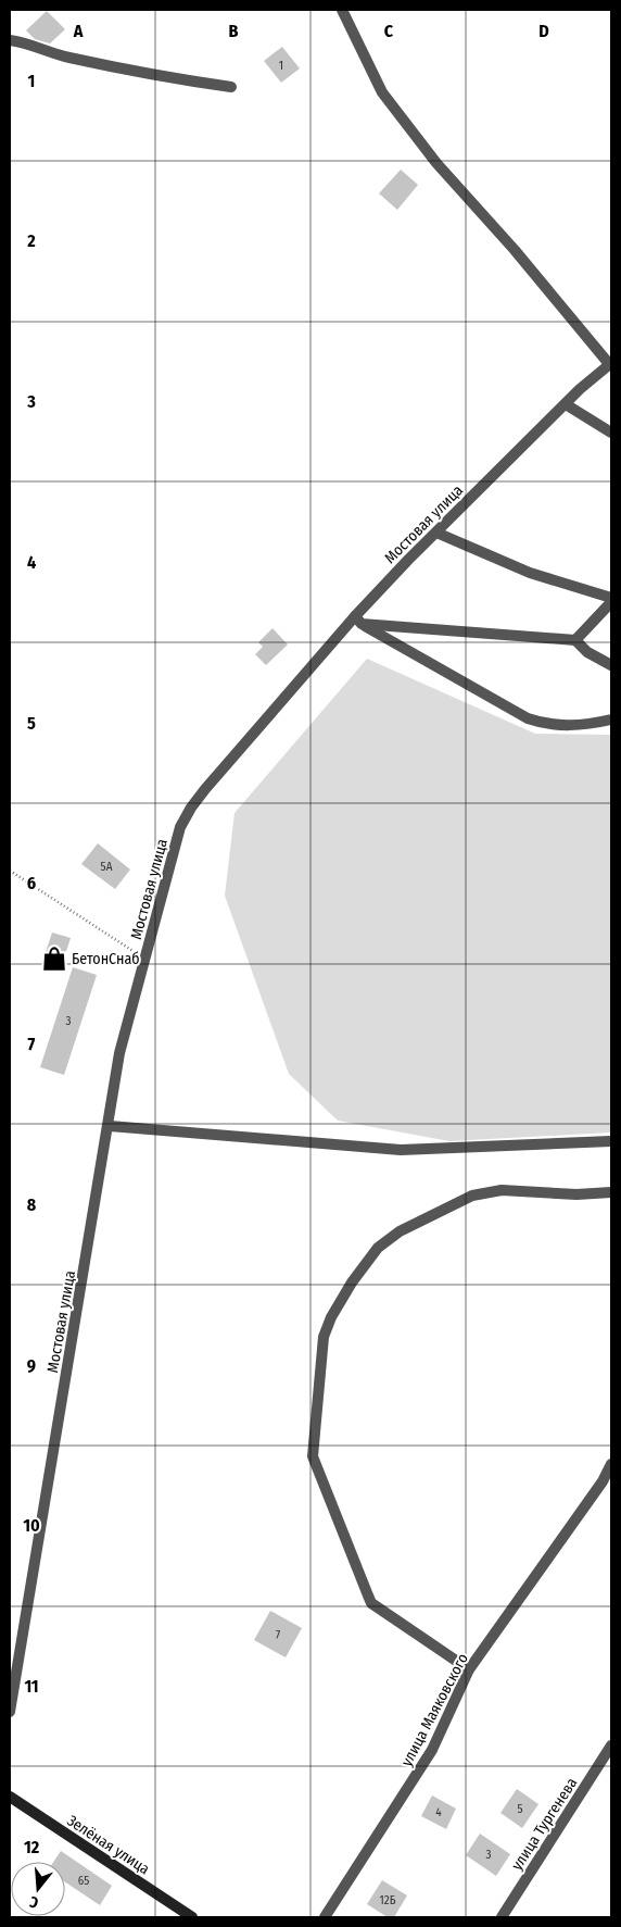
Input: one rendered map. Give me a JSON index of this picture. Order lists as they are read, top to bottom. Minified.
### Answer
{"streets":{"main road":["Зелёная улица"],"street":["Мостовая улица","улица Маяковского","улица Тургенева"]},"places":{"shop":["БетонСнаб"]},"house_numbers":["1","5А","3","7","5","4","3","65","12Б"],"north":"bottom","grid":{"columns":["A","B","C","D"],"rows":["1","2","3","4","5","6","7","8","9","10","11","12"]}}
